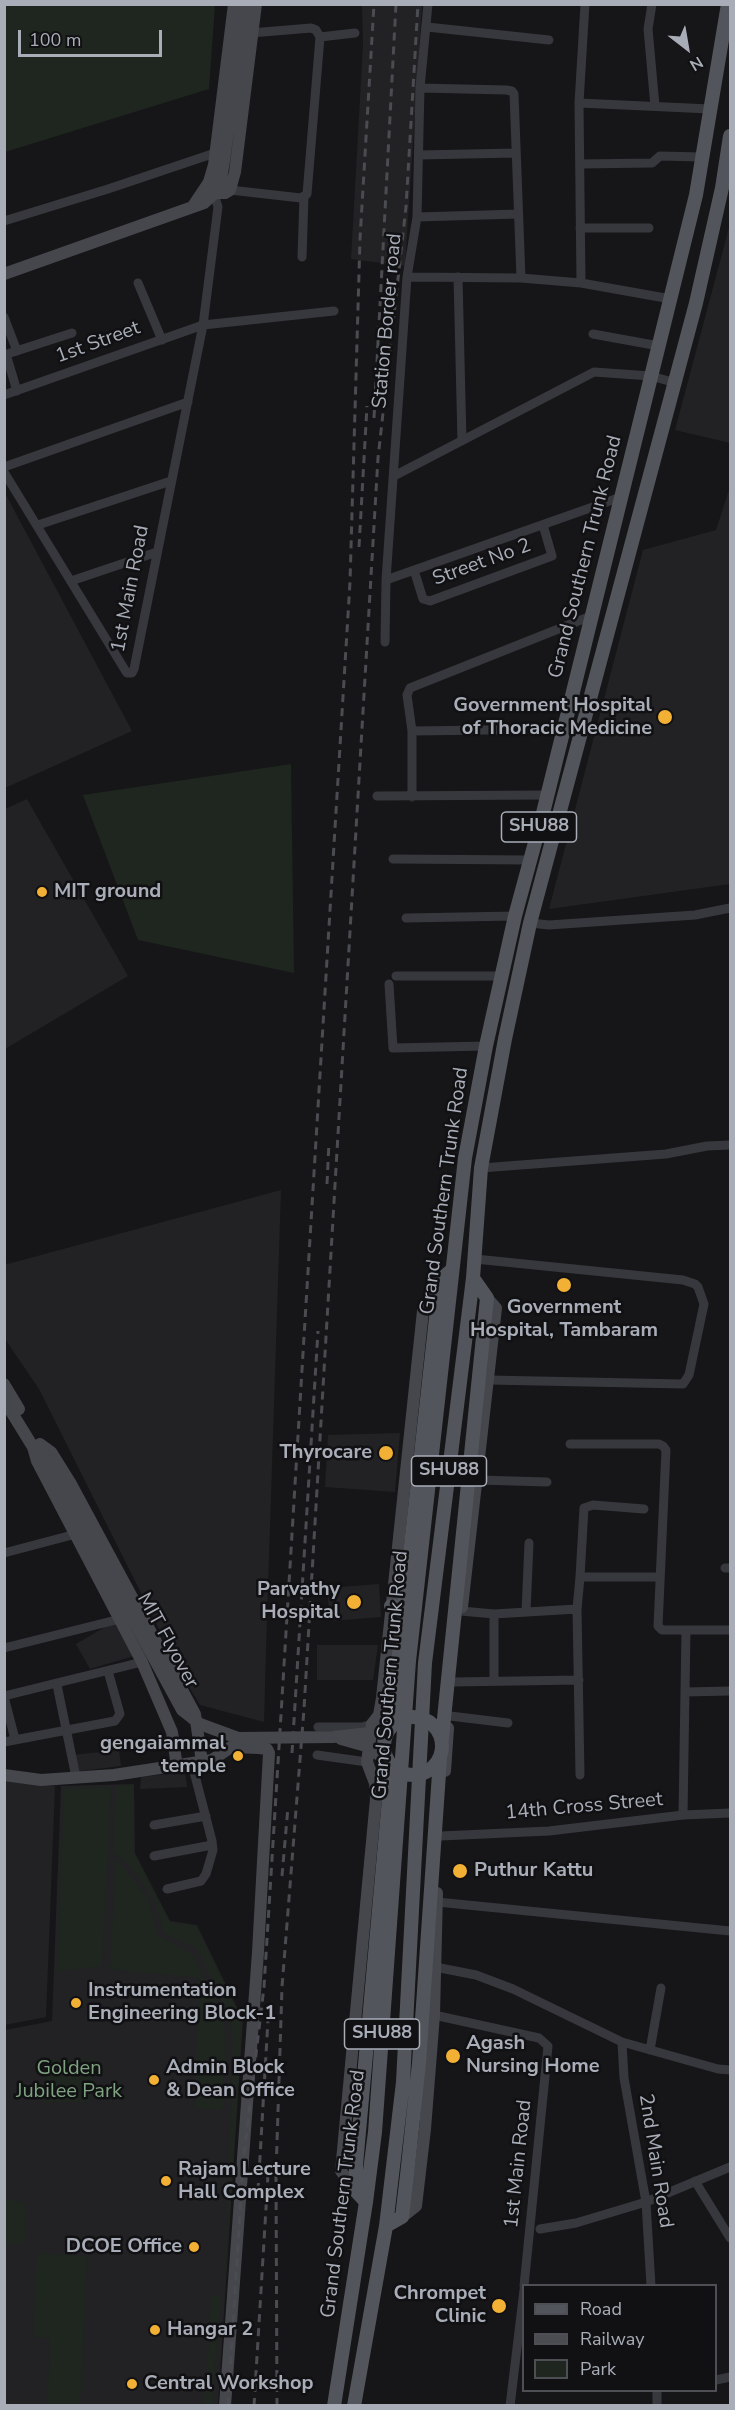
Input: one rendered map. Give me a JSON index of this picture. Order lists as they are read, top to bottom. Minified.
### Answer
{"streets":{"main road":["Grand Southern Trunk Road","SHU88"],"street":["Station Border road","1st Street","Street No 2","1st Main Road","MIT Flyover","14th Cross Street","2nd Main Road"]},"crossings":[["1st Street","1st Main Road"]],"parks":["Golden Jubilee Park"],"places":["Government Hospital of Thoracic Medicine","MIT ground","Government Hospital, Tambaram","Thyrocare","Parvathy Hospital","gengaiammal temple","Puthur Kattu","Instrumentation Engineering Block-1","Agash Nursing Home","Admin Block & Dean Office","Rajam Lecture Hall Complex","DCOE Office","Chrompet Clinic","Hangar 2","Central Workshop"],"legend":["Road","Railway","Park"],"scale_bar":"100 m","north":"bottom right"}
